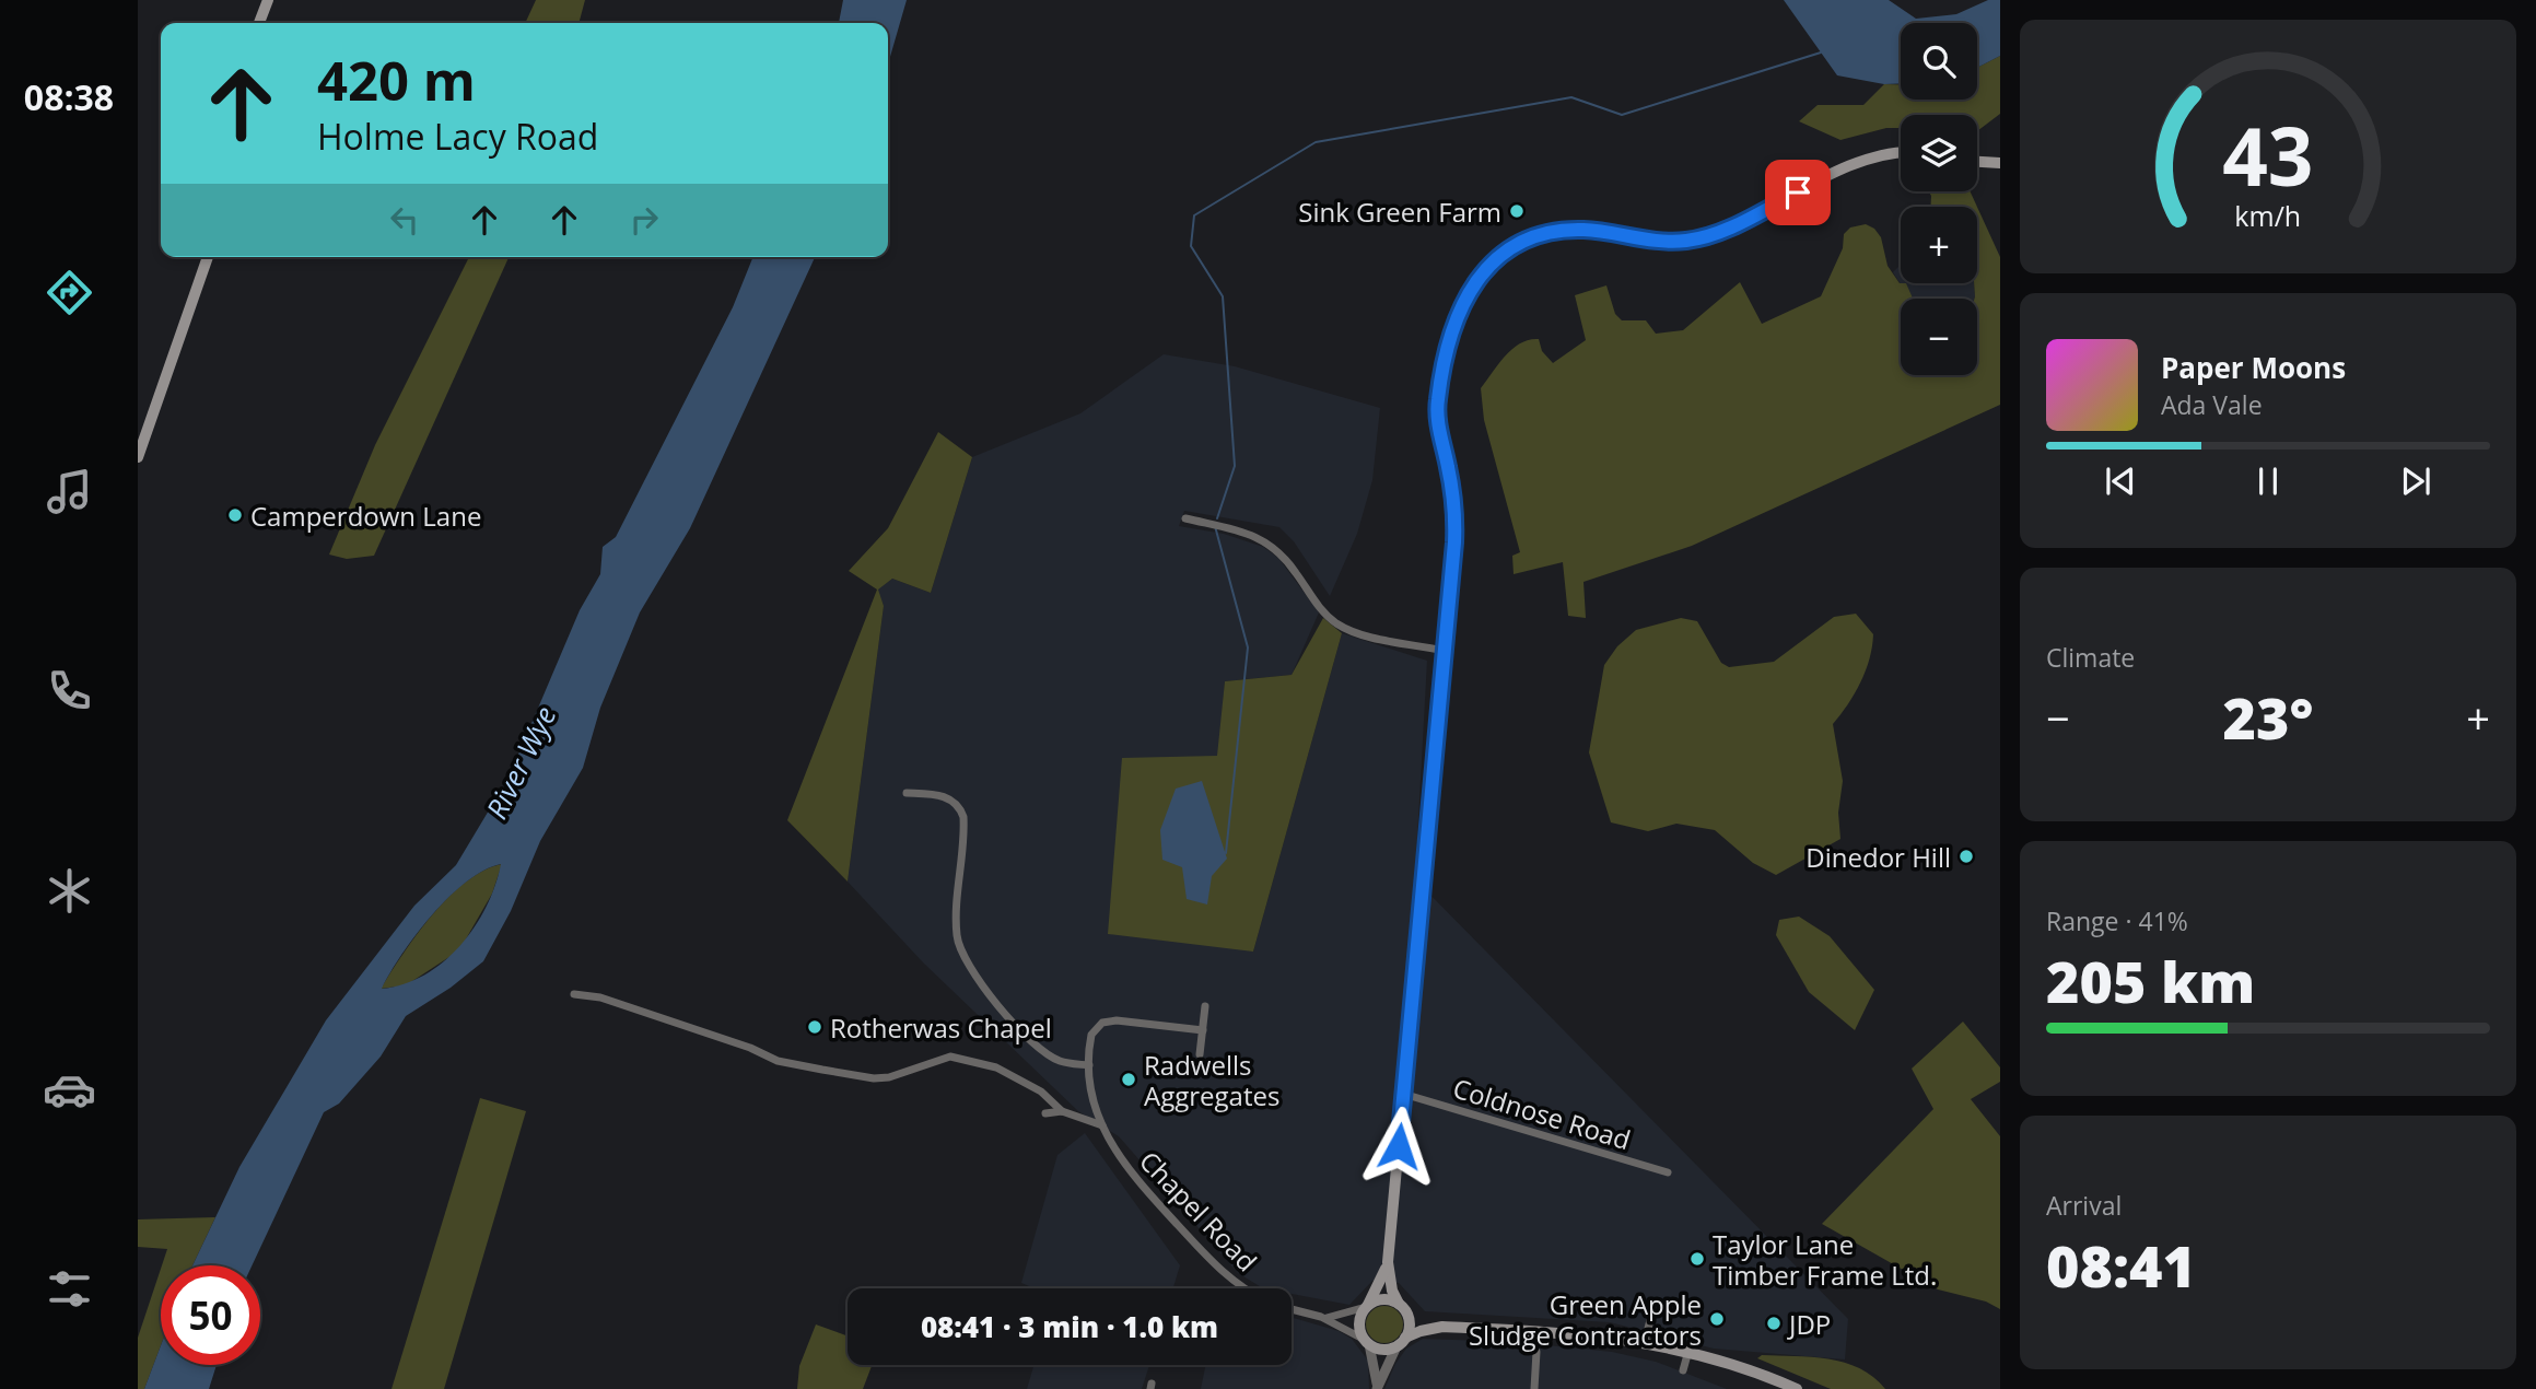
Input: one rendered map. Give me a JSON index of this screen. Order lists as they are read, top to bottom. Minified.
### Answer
{"streets":{"street":["Coldnose Road","Chapel Road"]},"water":["River Wye"],"places":["Sink Green Farm","Camperdown Lane","Dinedor Hill","Rotherwas Chapel","Radwells Aggregates","Taylor Lane Timber Frame Ltd.","Green Apple Sludge Contractors","JDP"],"page":{"tabs":"08:38","map_buttons":["+","−"],"turn":["420 m","Holme Lacy Road"],"song":["Paper Moons","Ada Vale"],"tile":["Climate",["Range · 41%","205 km"],["Arrival","08:41"]],"heat":["−","23°","+"],"limit":"50","trip":"08:41 · 3 min · 1.0 km","gauge":["43","km/h"]}}
